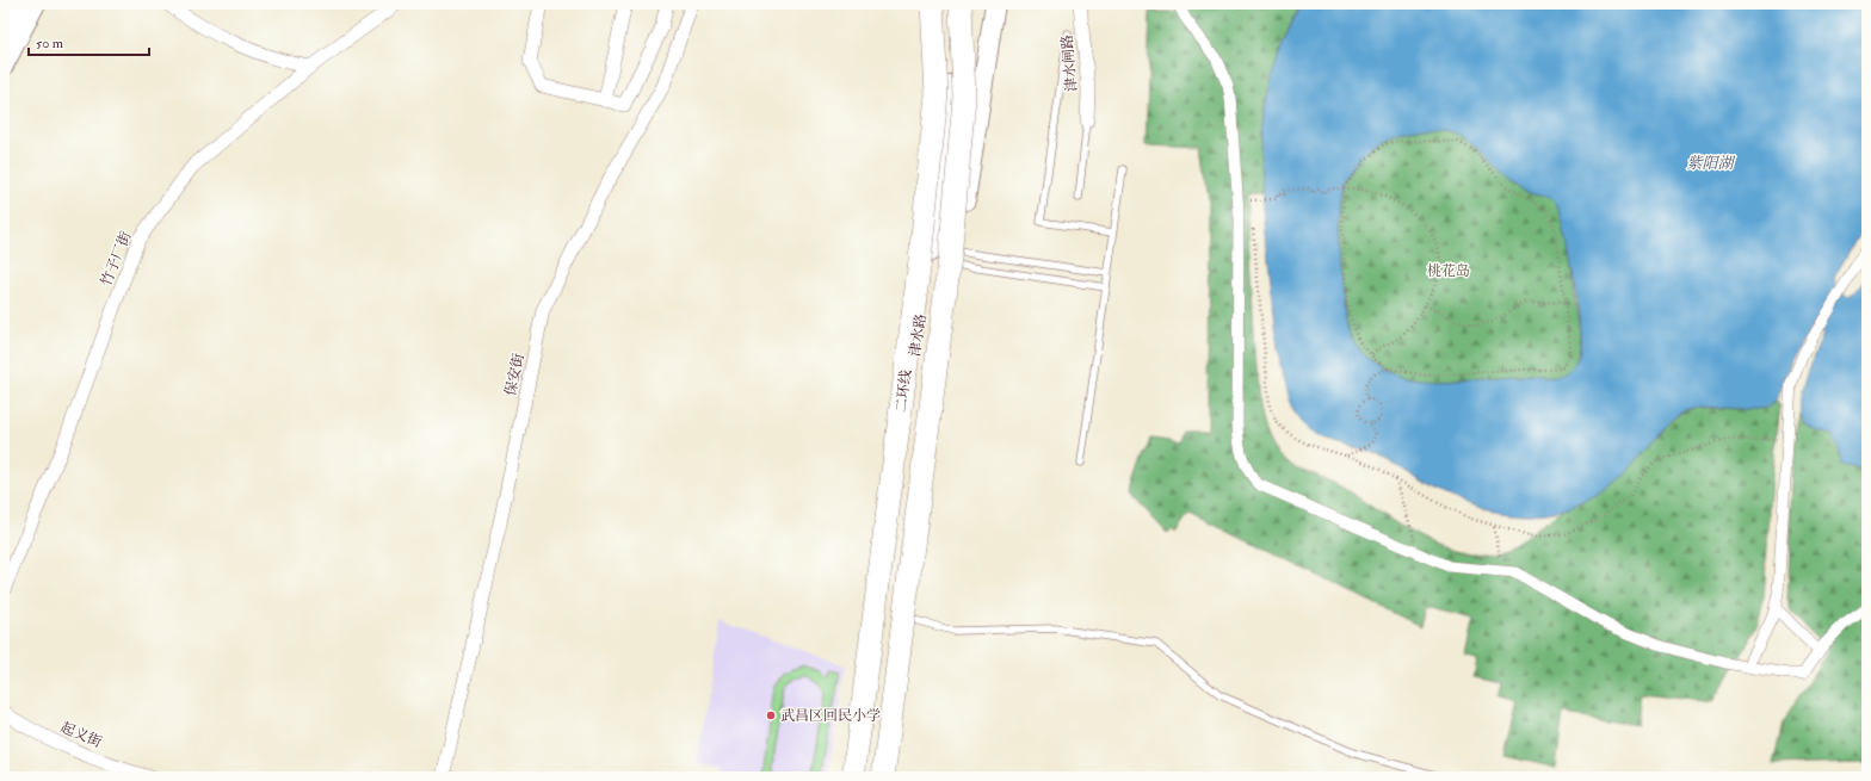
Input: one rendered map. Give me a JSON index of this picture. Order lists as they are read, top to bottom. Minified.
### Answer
{"streets":{"highway":["二环线"],"main road":["津水路"],"street":["津水闸路","竹子厂街","保安街","起义街"]},"water":["紫阳湖"],"parks":["桃花岛"],"places":["武昌区回民小学"],"scale_bar":"50 m"}
